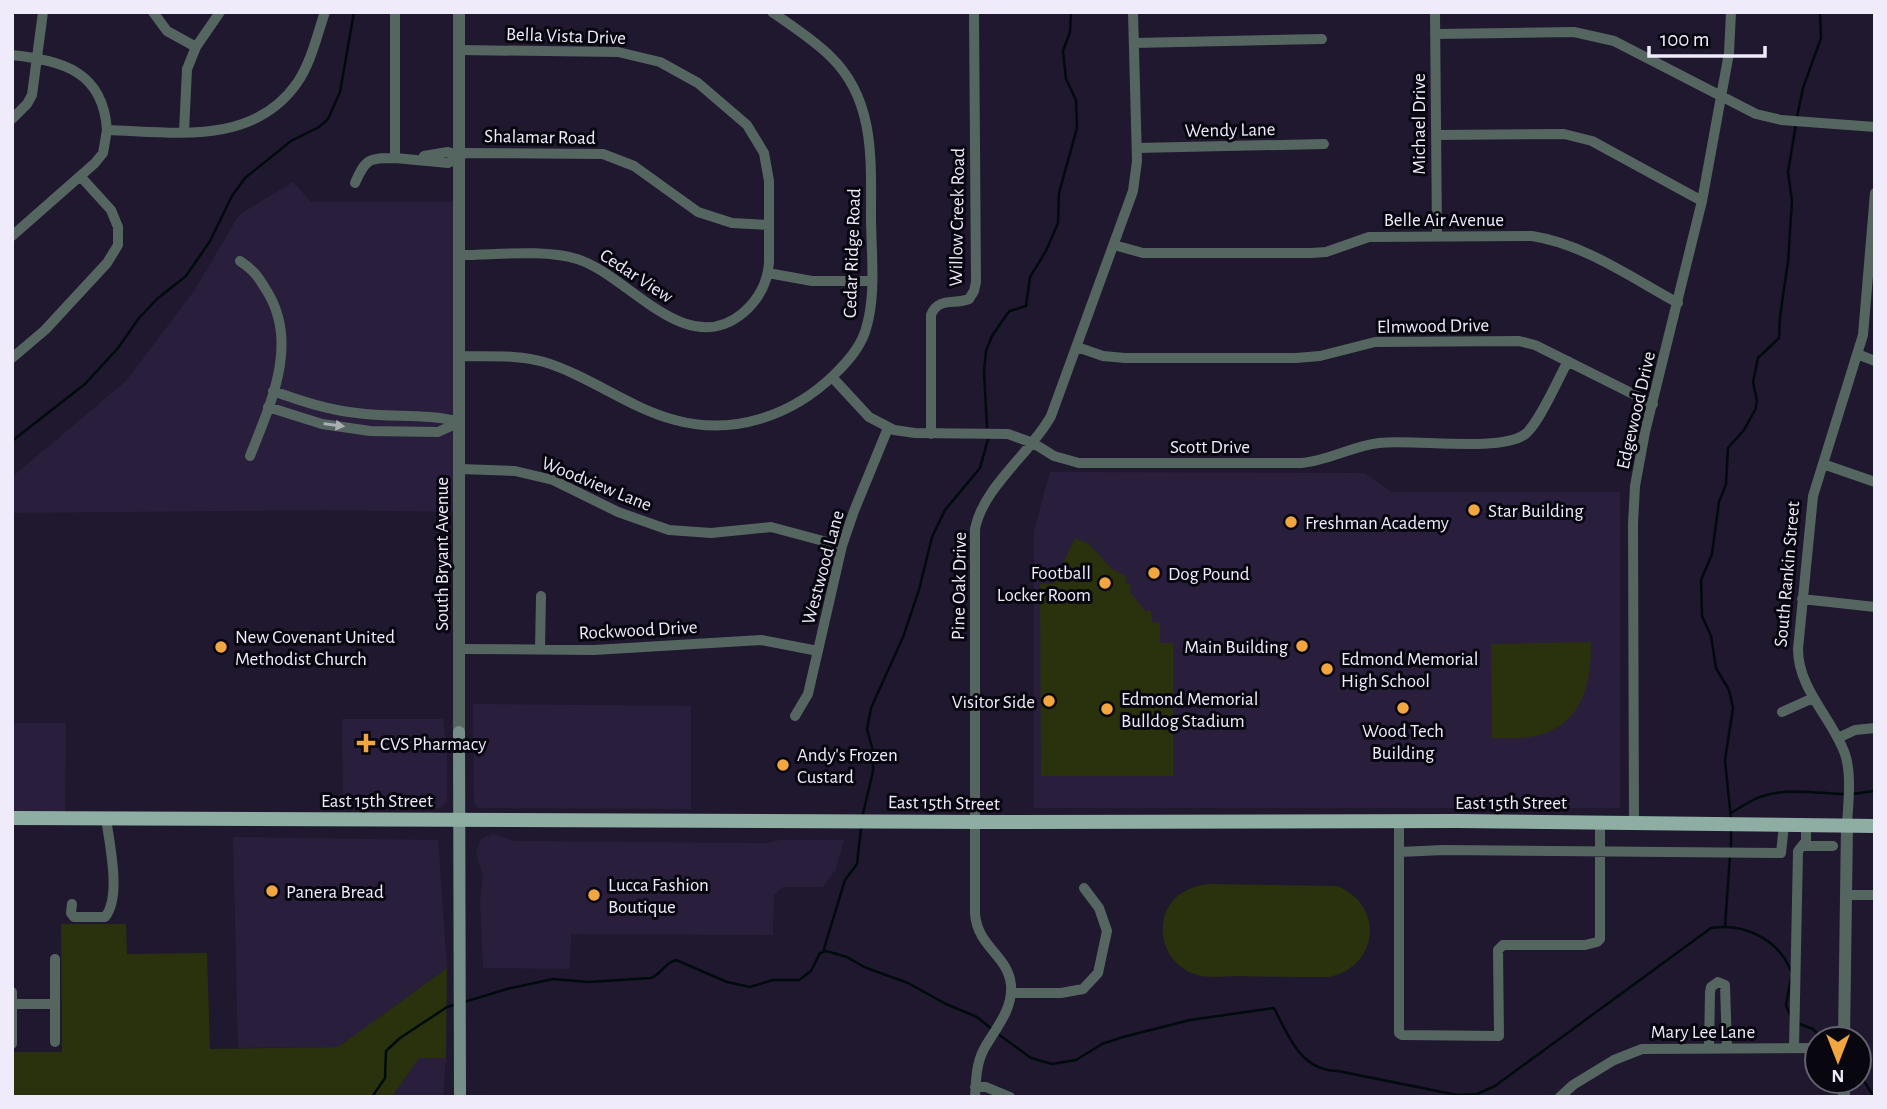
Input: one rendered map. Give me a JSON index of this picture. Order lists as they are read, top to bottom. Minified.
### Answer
{"streets":{"main road":["South Bryant Avenue","East 15th Street"],"street":["Bella Vista Drive","Michael Drive","Wendy Lane","Shalamar Road","Willow Creek Road","Belle Air Avenue","Cedar Ridge Road","Cedar View","Elmwood Drive","Edgewood Drive","Scott Drive","Woodview Lane","Westwood Lane","South Rankin Street","Pine Oak Drive","Rockwood Drive","Mary Lee Lane"]},"crossings":[["Bella Vista Drive","Shalamar Road"],["Bella Vista Drive","Cedar View"],["Bella Vista Drive","South Bryant Avenue"],["Michael Drive","Belle Air Avenue"],["Wendy Lane","Pine Oak Drive"],["Shalamar Road","South Bryant Avenue"],["Willow Creek Road","Scott Drive"],["Belle Air Avenue","Edgewood Drive"],["Belle Air Avenue","Pine Oak Drive"],["Cedar Ridge Road","Scott Drive"],["Cedar Ridge Road","South Bryant Avenue"],["Cedar View","South Bryant Avenue"],["Elmwood Drive","Edgewood Drive"],["Elmwood Drive","Scott Drive"],["Elmwood Drive","Pine Oak Drive"],["Edgewood Drive","East 15th Street"],["Scott Drive","Westwood Lane"],["Scott Drive","Pine Oak Drive"],["Woodview Lane","South Bryant Avenue"],["Woodview Lane","Westwood Lane"],["South Bryant Avenue","Rockwood Drive"],["South Bryant Avenue","East 15th Street"],["Westwood Lane","Rockwood Drive"],["South Rankin Street","East 15th Street"],["Pine Oak Drive","East 15th Street"]],"places":{"other":["Star Building","Freshman Academy","Dog Pound","Football Locker Room","Main Building","New Covenant United Methodist Church","Edmond Memorial High School","Visitor Side","Wood Tech Building","Edmond Memorial Bulldog Stadium","Andy's Frozen Custard","Panera Bread","Lucca Fashion Boutique"],"health":["CVS Pharmacy"]},"scale_bar":"100 m","north":"bottom"}
